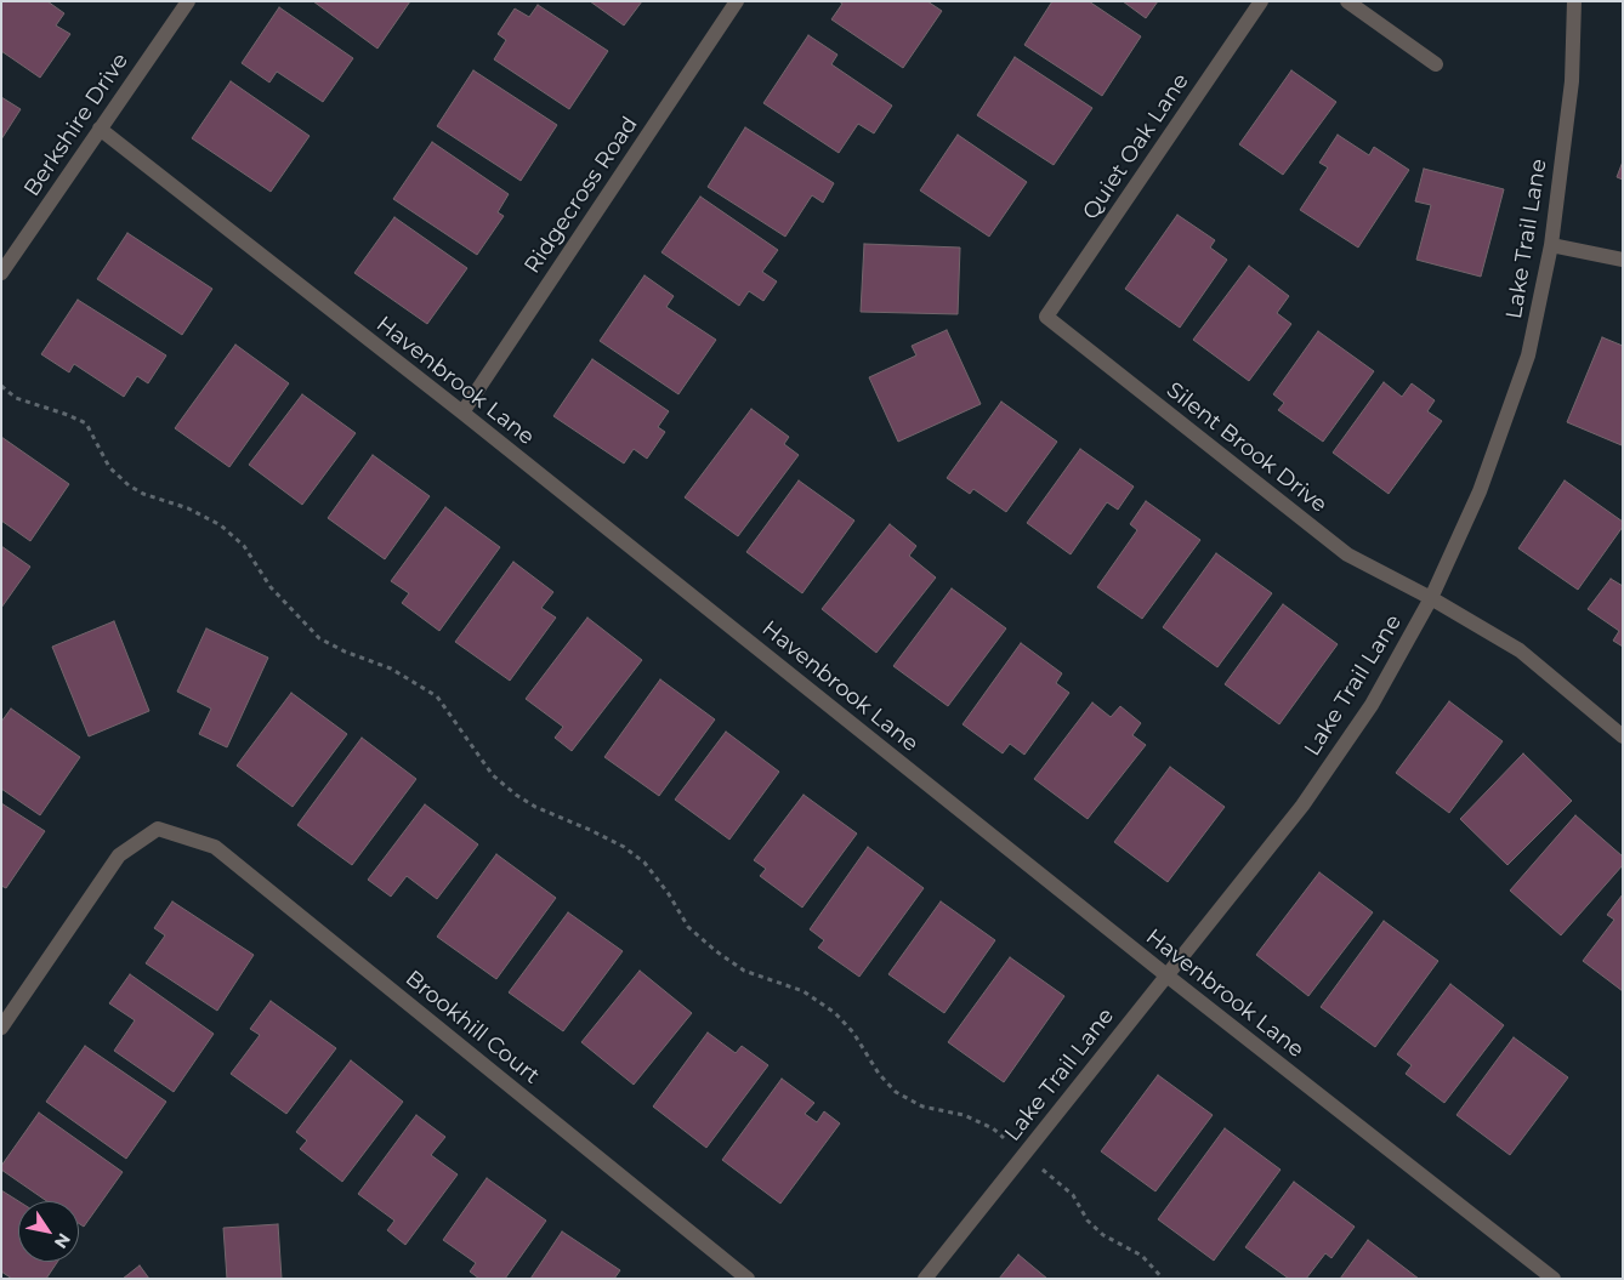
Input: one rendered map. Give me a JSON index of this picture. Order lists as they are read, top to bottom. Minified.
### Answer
{"streets":{"street":["Berkshire Drive","Quiet Oak Lane","Ridgecross Road","Lake Trail Lane","Havenbrook Lane","Silent Brook Drive","Brookhill Court"]},"crossings":[["Berkshire Drive","Havenbrook Lane"],["Quiet Oak Lane","Silent Brook Drive"],["Ridgecross Road","Havenbrook Lane"],["Lake Trail Lane","Havenbrook Lane"],["Lake Trail Lane","Silent Brook Drive"]],"north":"bottom right"}
